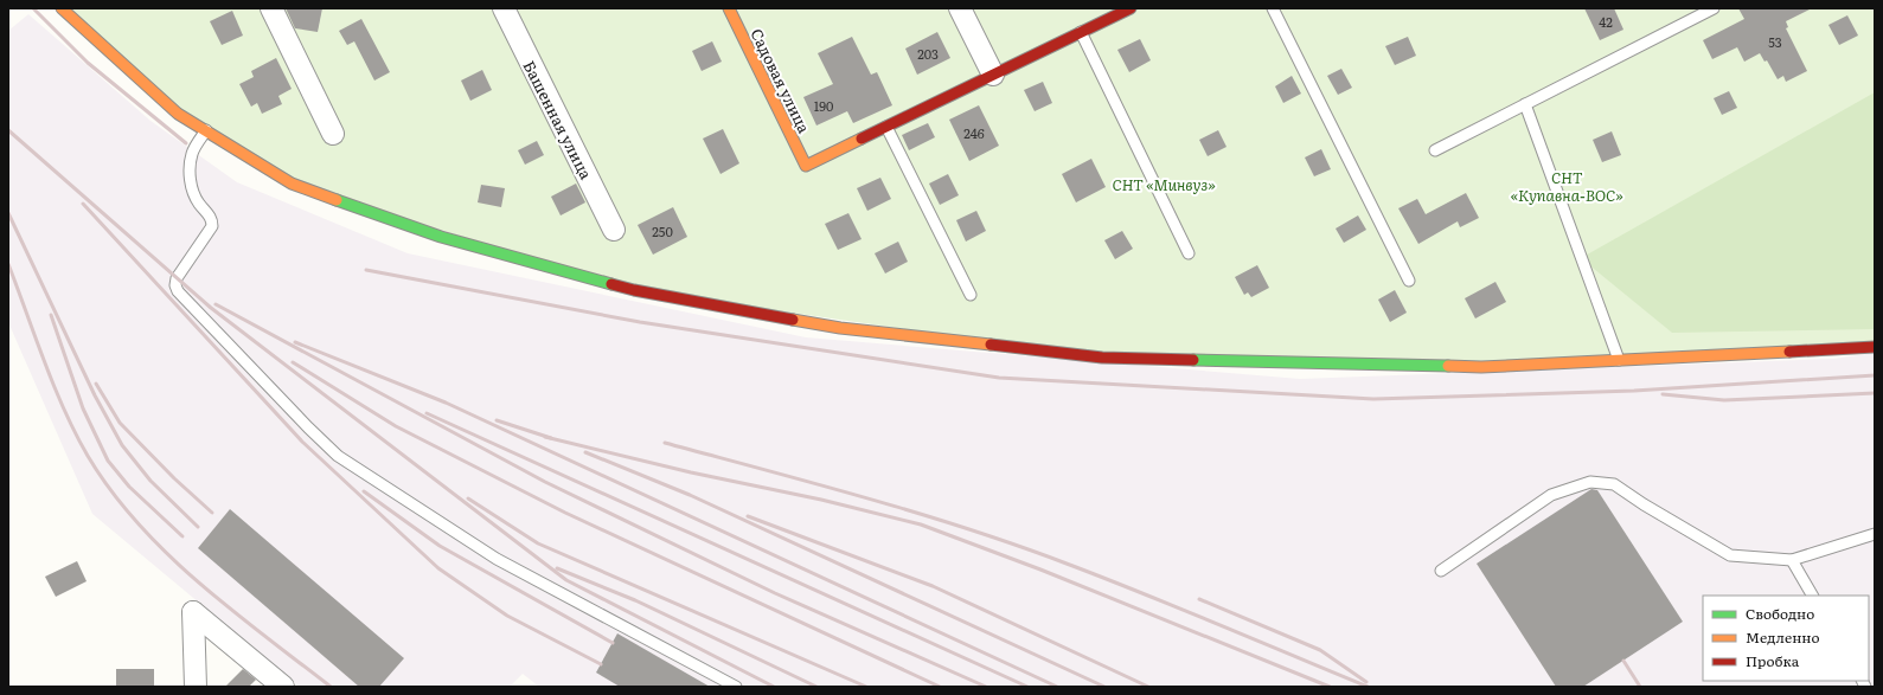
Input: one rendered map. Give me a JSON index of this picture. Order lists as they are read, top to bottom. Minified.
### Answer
{"streets":{"street":["Садовая улица","Башенная улица"]},"parks":["СНТ «Купавна-ВОС»","СНТ «Минвуз»"],"house_numbers":["42","53","203","190","246","250"],"legend":["Свободно","Медленно","Пробка"]}
